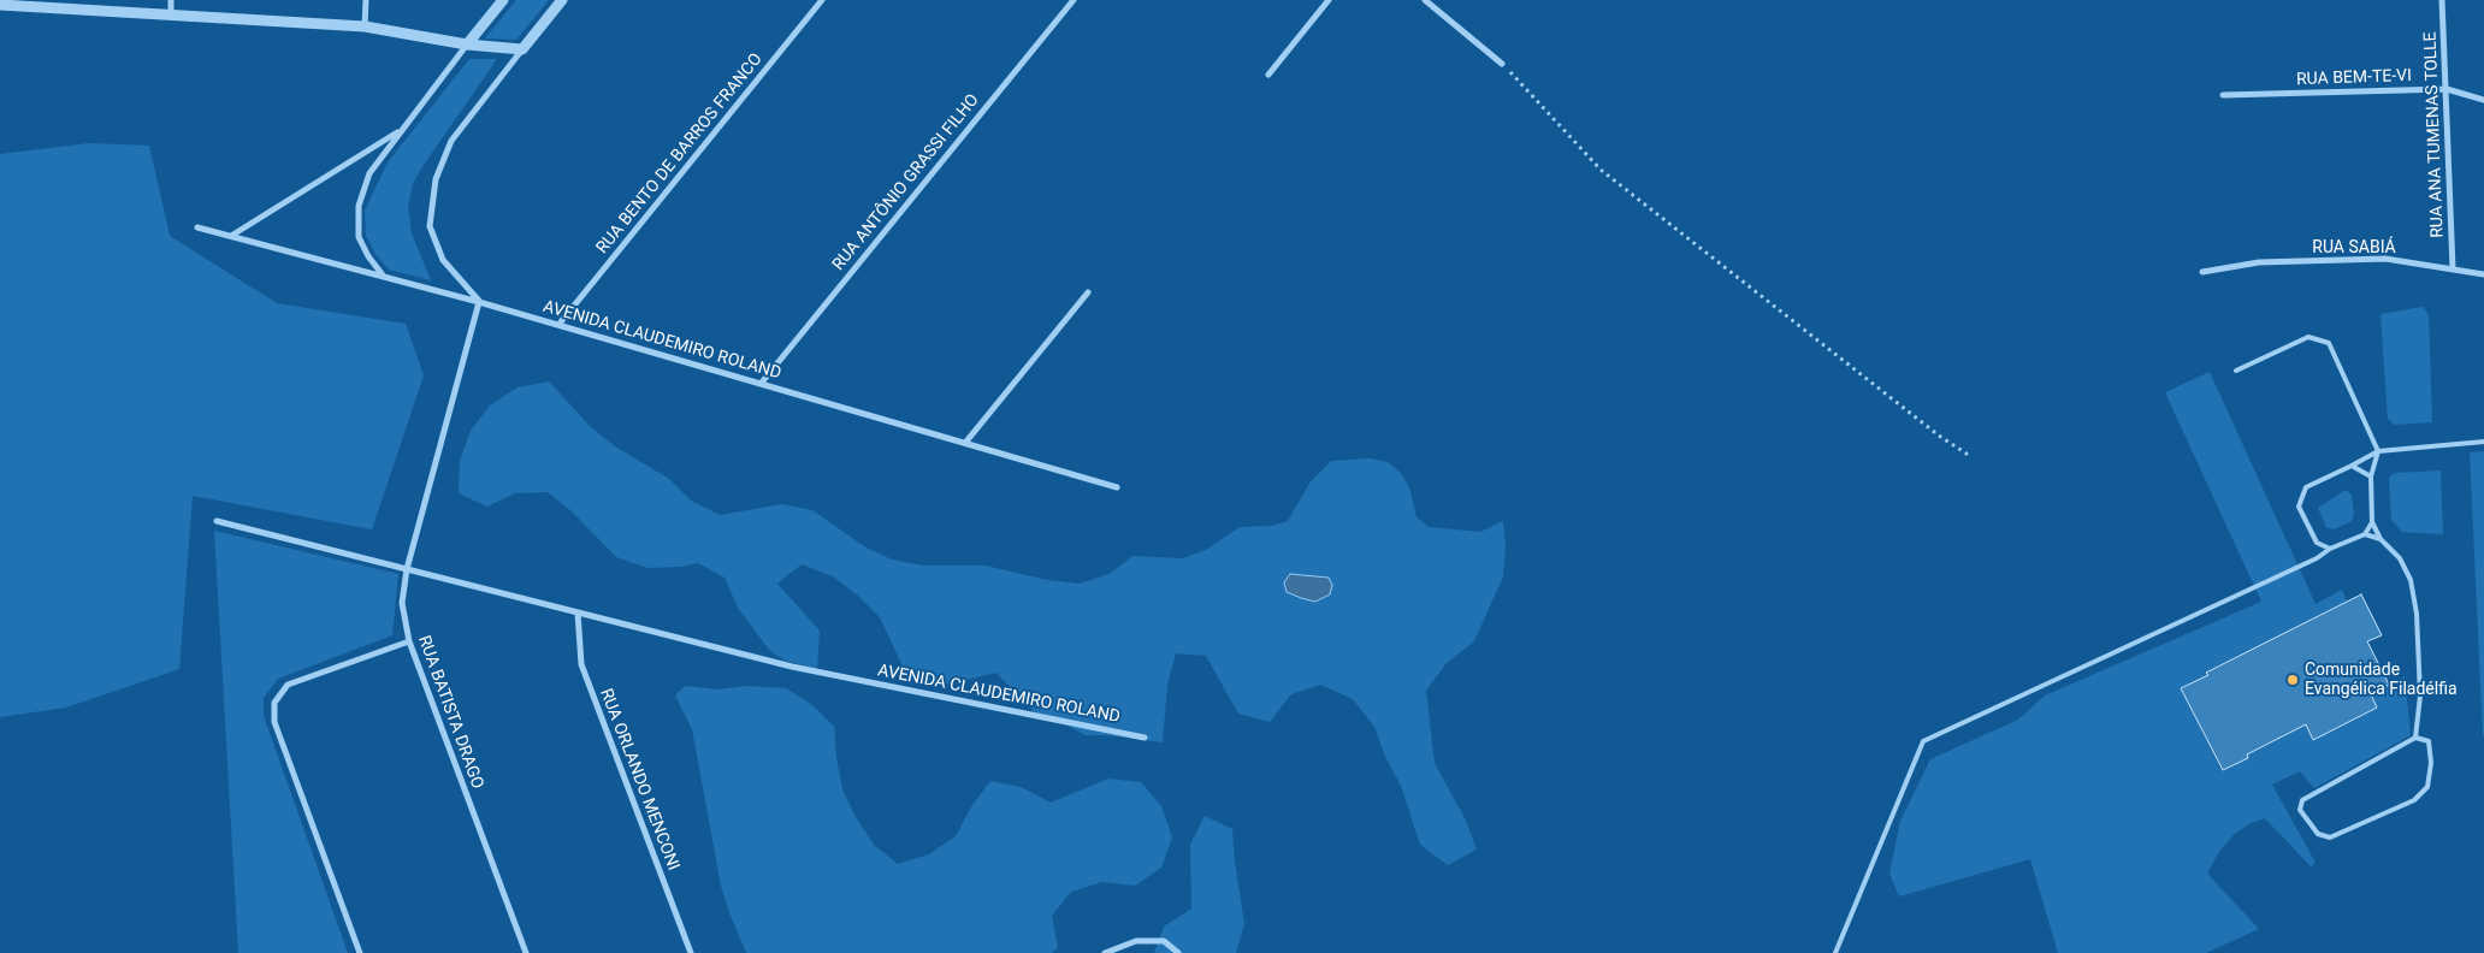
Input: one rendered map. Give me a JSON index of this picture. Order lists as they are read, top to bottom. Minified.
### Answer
{"streets":{"street":["RUA BEM-TE-VI","RUA ANA TUMENAS TOLLE","RUA BENTO DE BARROS FRANCO","RUA ANTÔNIO GRASSI FILHO","RUA SABIÁ","AVENIDA CLAUDEMIRO ROLAND","RUA BATISTA DRAGO","RUA ORLANDO MENCONI"]},"crossings":[["RUA BEM-TE-VI","RUA ANA TUMENAS TOLLE"],["RUA ANA TUMENAS TOLLE","RUA SABIÁ"],["RUA BENTO DE BARROS FRANCO","AVENIDA CLAUDEMIRO ROLAND"],["RUA ANTÔNIO GRASSI FILHO","AVENIDA CLAUDEMIRO ROLAND"],["AVENIDA CLAUDEMIRO ROLAND","RUA BATISTA DRAGO"],["AVENIDA CLAUDEMIRO ROLAND","RUA ORLANDO MENCONI"]],"places":["Comunidade Evangélica Filadélfia"]}
